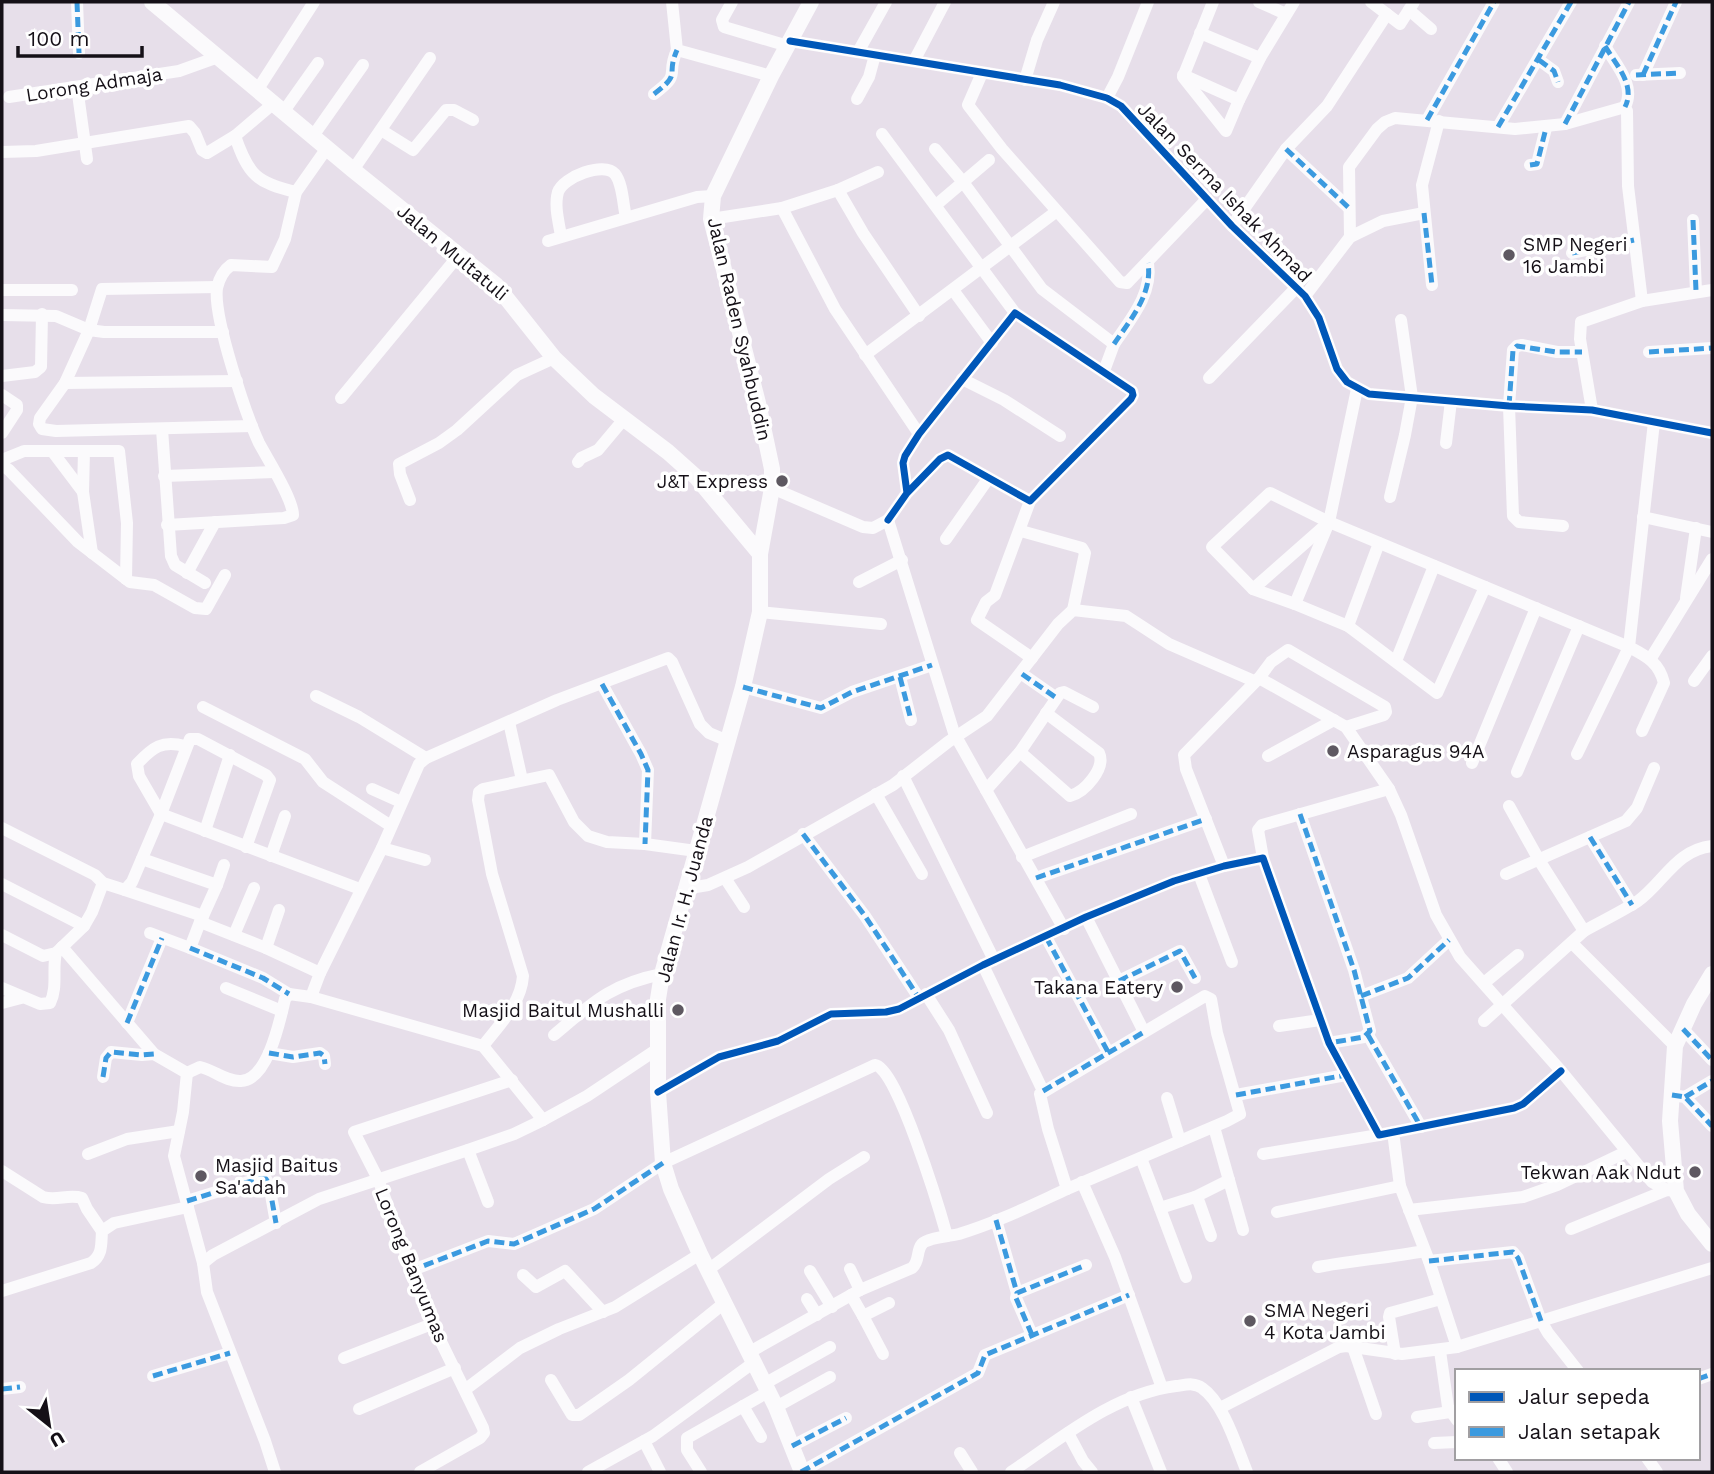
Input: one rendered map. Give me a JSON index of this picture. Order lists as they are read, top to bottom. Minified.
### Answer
{"streets":{"main road":["Jalan Multatuli","Jalan Raden Syahbuddin","Jalan Ir. H. Juanda"],"street":["Lorong Admaja","Jalan Serma Ishak Ahmad","Lorong Banyumas"]},"crossings":[["Lorong Admaja","Jalan Multatuli"],["Jalan Serma Ishak Ahmad","Jalan Raden Syahbuddin"],["Jalan Multatuli","Jalan Raden Syahbuddin"],["Jalan Multatuli","Jalan Ir. H. Juanda"],["Jalan Raden Syahbuddin","Jalan Ir. H. Juanda"]],"places":["SMP Negeri 16 Jambi","J&T Express","Asparagus 94A","Takana Eatery","Masjid Baitul Mushalli","Tekwan Aak Ndut","Masjid Baitus Sa'adah","SMA Negeri 4 Kota Jambi"],"legend":["Jalur sepeda","Jalan setapak"],"scale_bar":"100 m","north":"bottom right"}
